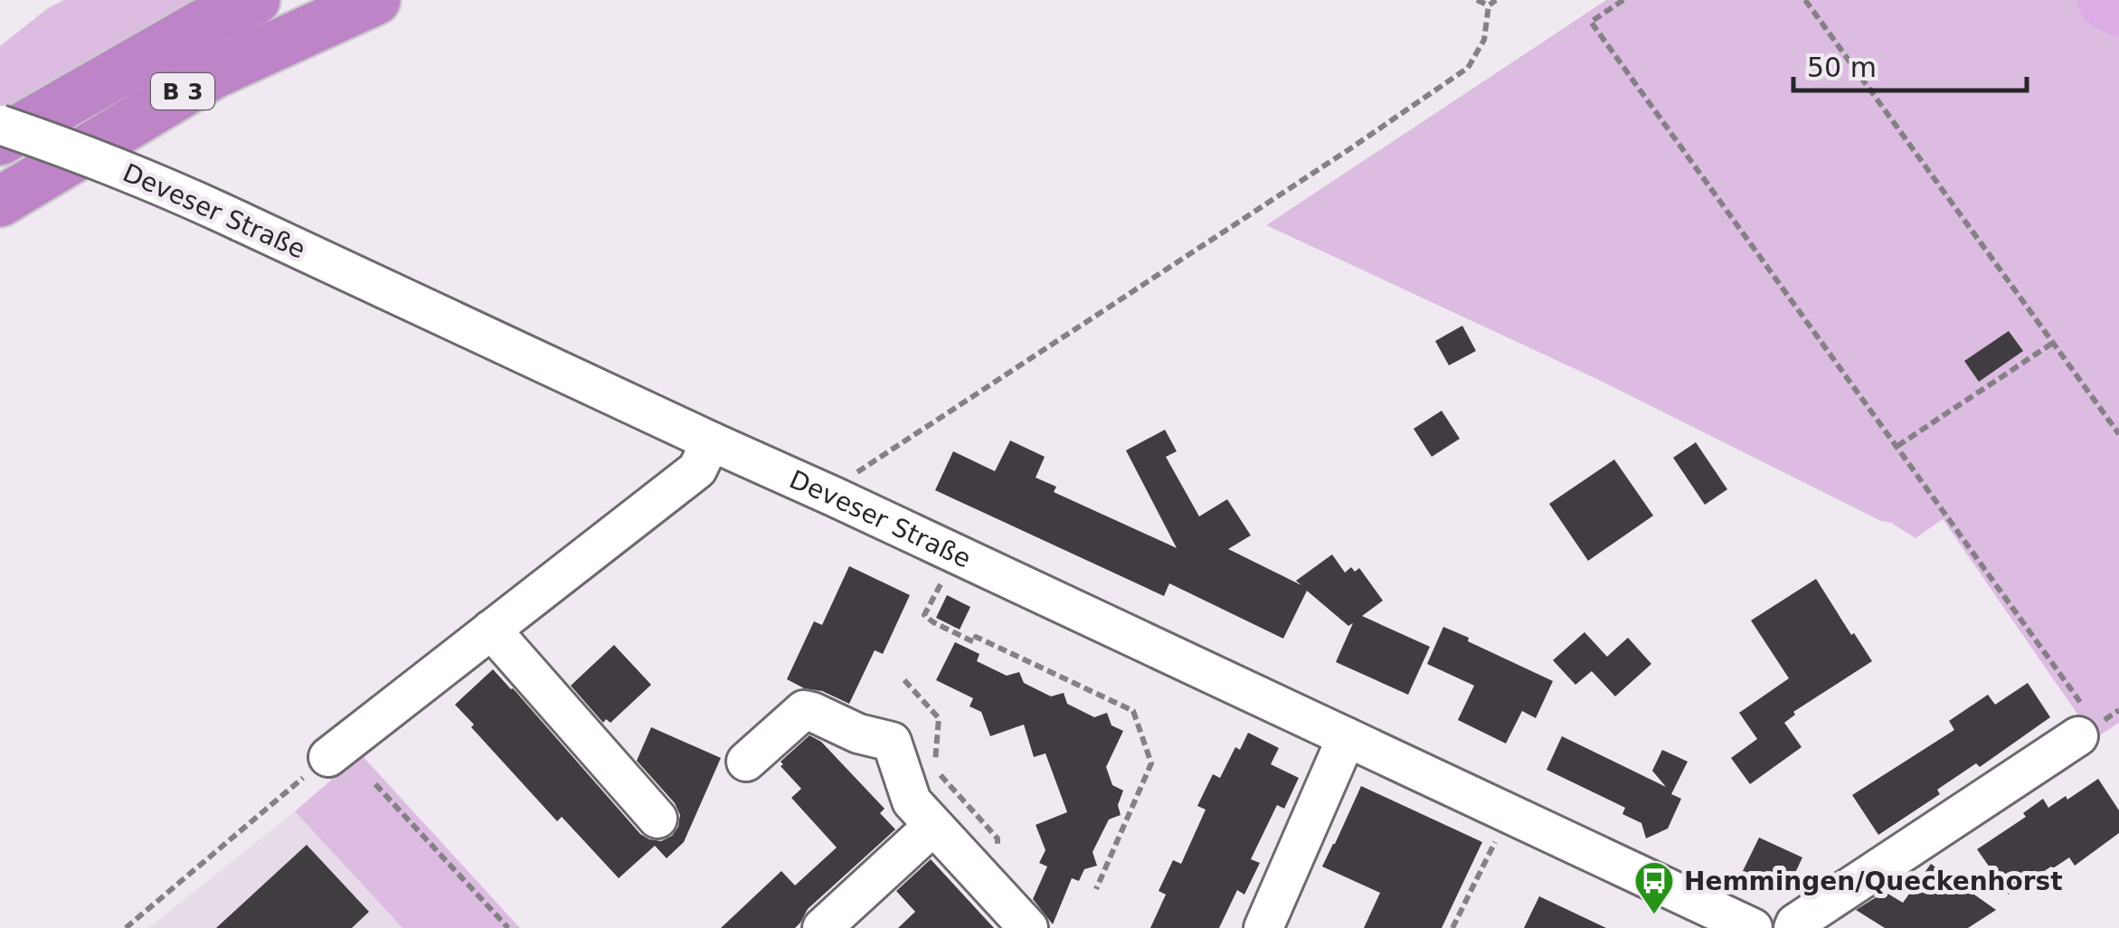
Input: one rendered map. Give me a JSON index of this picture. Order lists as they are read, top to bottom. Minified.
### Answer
{"streets":{"highway":["B 3"],"street":["Deveser Straße"]},"places":{"bus stop":["Hemmingen/Queckenhorst"]},"scale_bar":"50 m"}
